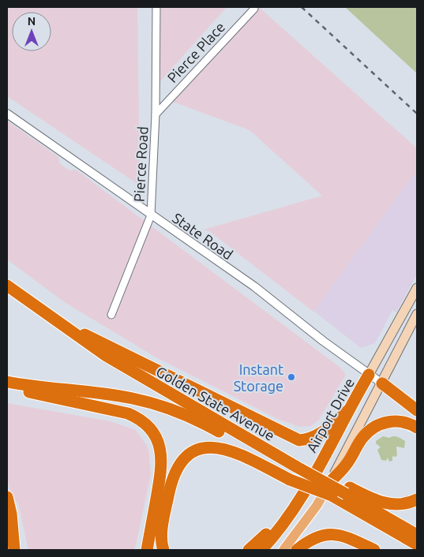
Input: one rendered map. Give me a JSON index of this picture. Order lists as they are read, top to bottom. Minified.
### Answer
{"streets":{"highway":["Golden State Avenue","Airport Drive"],"street":["Pierce Place","Pierce Road","State Road"]},"crossings":[["Pierce Place","Pierce Road"],["Pierce Road","State Road"],["State Road","Airport Drive"]],"places":["Instant Storage"],"north":"top"}
